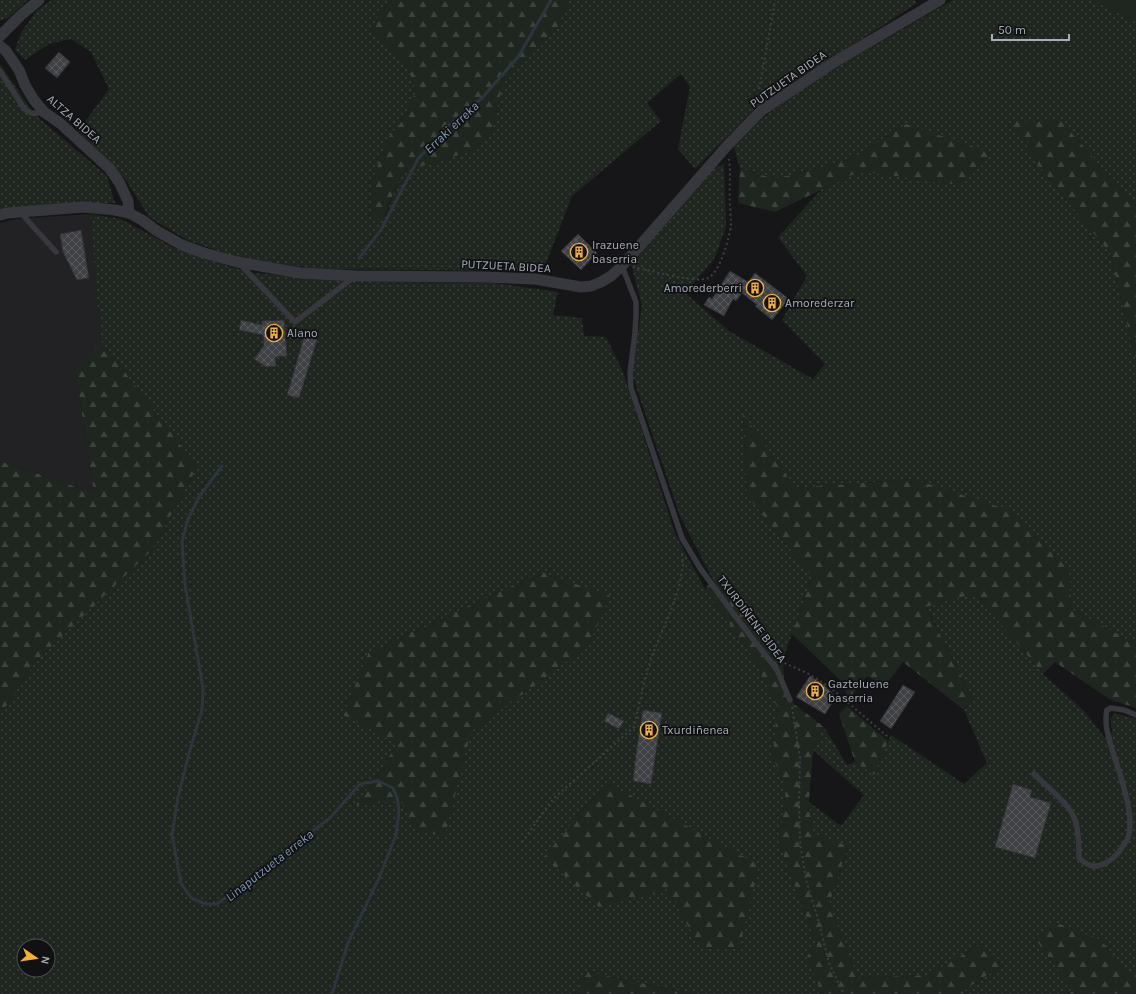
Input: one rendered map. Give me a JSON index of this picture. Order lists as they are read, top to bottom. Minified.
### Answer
{"streets":{"street":["PUTZUETA BIDEA","ALTZA BIDEA"],"lane":["TXURDIÑENE BIDEA"]},"crossings":[["PUTZUETA BIDEA","ALTZA BIDEA"],["PUTZUETA BIDEA","TXURDIÑENE BIDEA"]],"water":["Erraki erreka","Linaputzueta erreka"],"places":{"building":["Irazuene baserria","Amorederberri","Amorederzar","Alano","Gazteluene baserria","Txurdiñenea"]},"scale_bar":"50 m","north":"right"}
